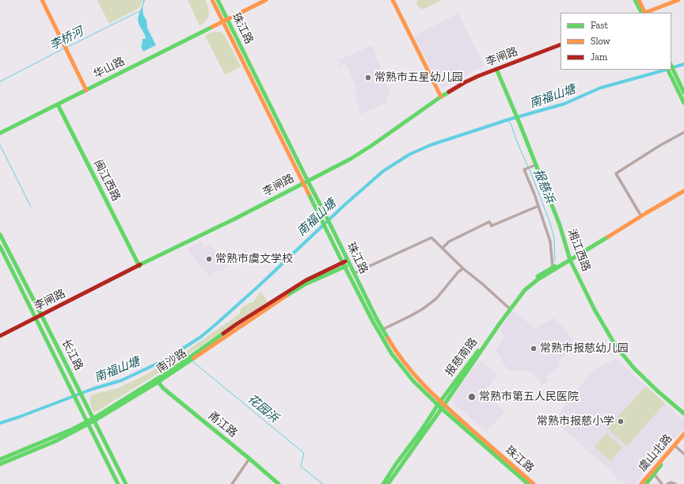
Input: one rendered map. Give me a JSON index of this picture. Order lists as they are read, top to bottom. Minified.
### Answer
{"streets":{"main road":["珠江路","李闸路","华山路","闽江西路","湘江西路","长江路","报慈南路","南沙路","甬江路","虞山北路"]},"crossings":[["珠江路","李闸路"],["珠江路","华山路"],["珠江路","报慈南路"],["珠江路","南沙路"],["李闸路","闽江西路"],["李闸路","湘江西路"],["李闸路","长江路"],["华山路","闽江西路"],["湘江西路","报慈南路"],["长江路","南沙路"],["南沙路","甬江路"]],"water":["李桥河","南福山塘","报慈浜","花园浜"],"places":["常熟市五星幼儿园","常熟市虞文学校","常熟市报慈幼儿园","常熟市第五人民医院","常熟市报慈小学"],"legend":["Fast","Slow","Jam"]}
